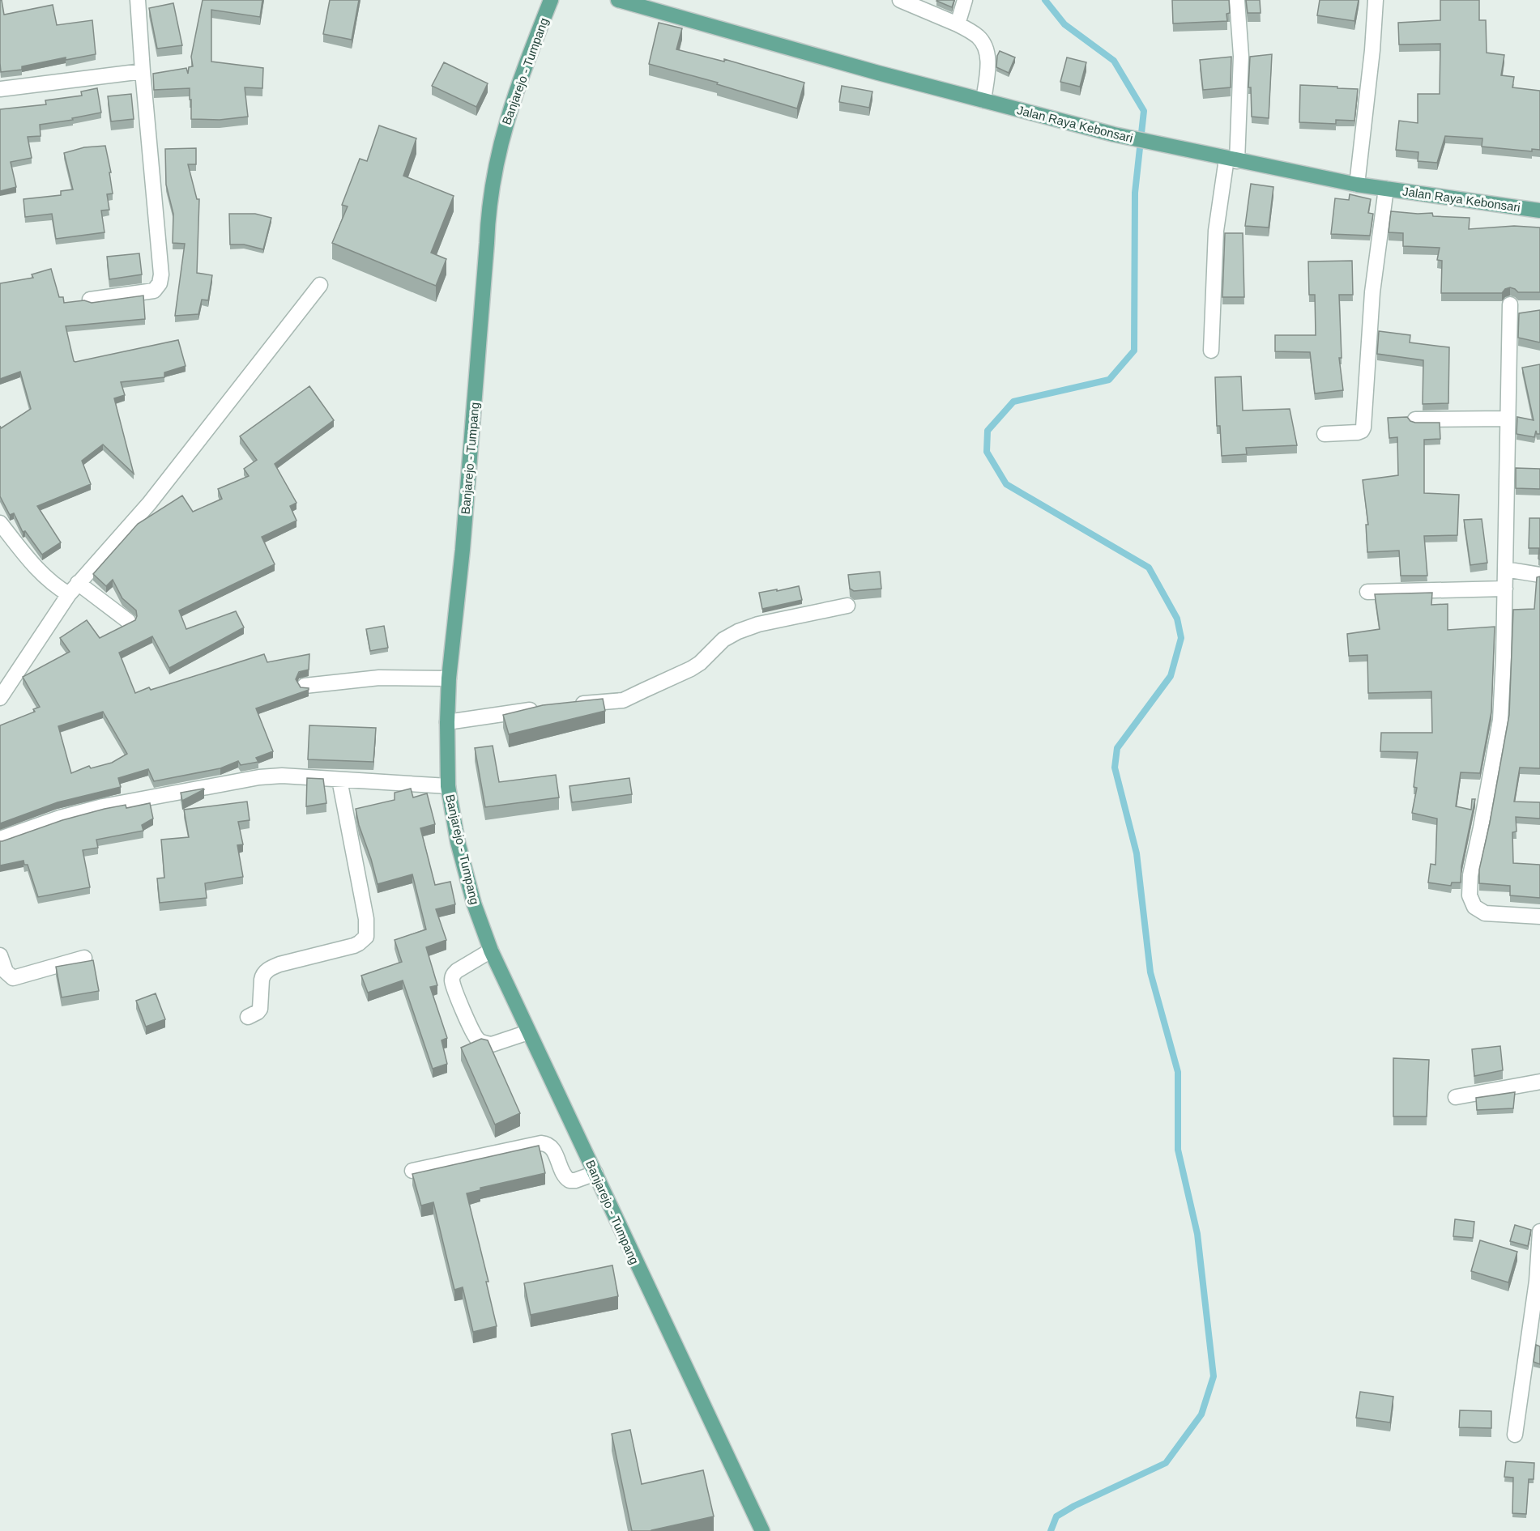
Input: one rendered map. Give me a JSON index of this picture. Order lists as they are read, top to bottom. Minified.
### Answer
{"streets":{"main road":["Banjarejo - Tumpang","Jalan Raya Kebonsari"]}}
